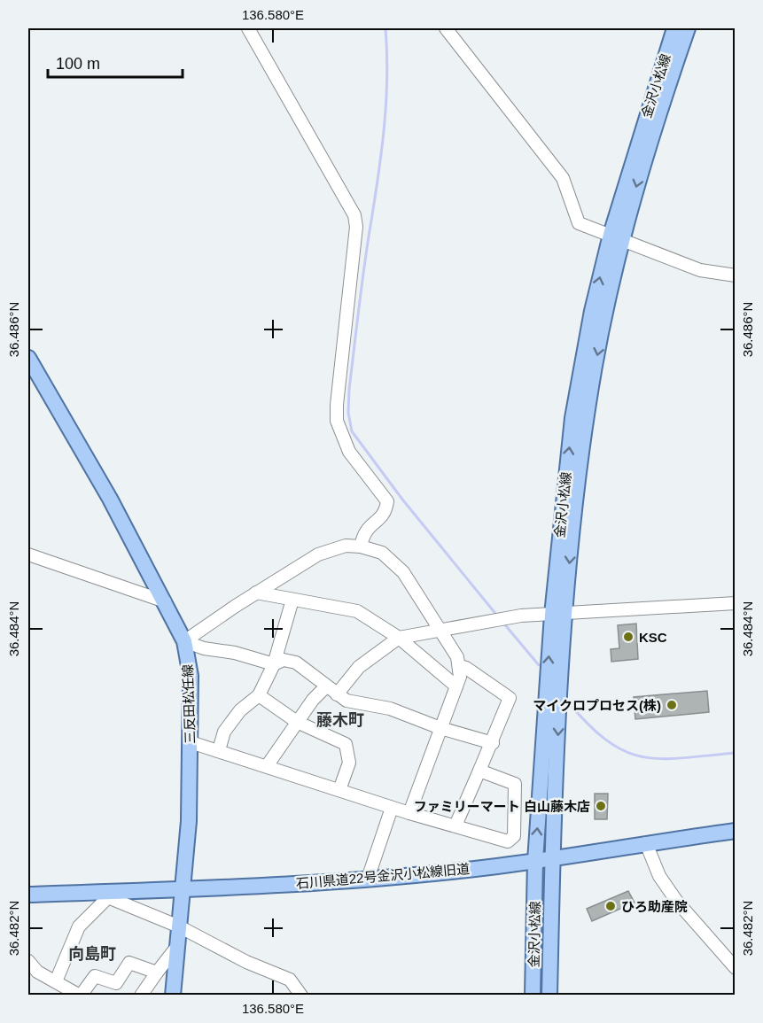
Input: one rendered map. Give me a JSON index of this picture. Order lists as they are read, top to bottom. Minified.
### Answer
{"streets":{"main road":["金沢小松線","三反田松任線","石川県道22号金沢小松線旧道"]},"crossings":[["金沢小松線","石川県道22号金沢小松線旧道"],["三反田松任線","石川県道22号金沢小松線旧道"]],"districts":["藤木町","向島町"],"places":["KSC","マイクロプロセス(株)","ファミリーマート 白山藤木店","ひろ助産院"],"scale_bar":"100 m","coordinates":["136.580°E","36.486°N","36.484°N","36.482°N"]}
